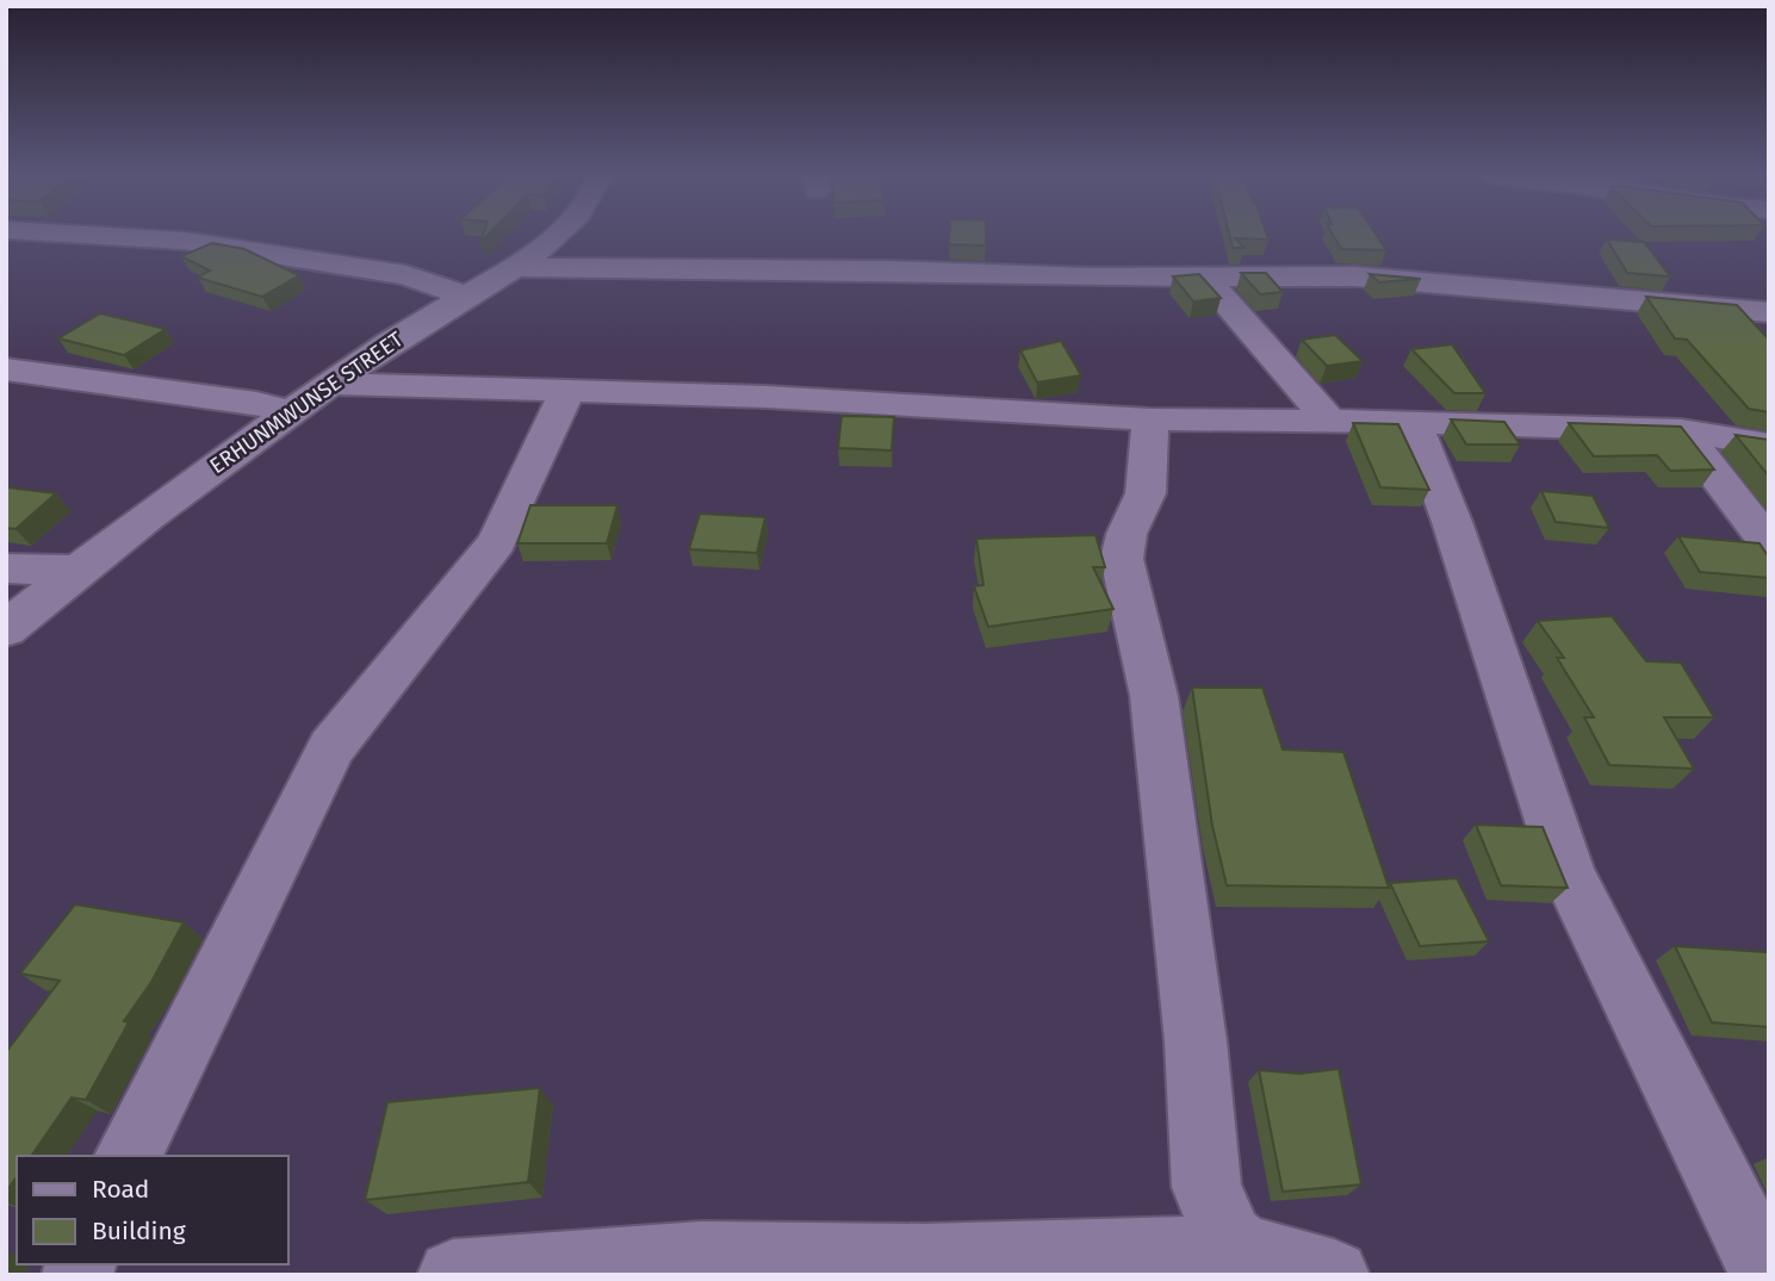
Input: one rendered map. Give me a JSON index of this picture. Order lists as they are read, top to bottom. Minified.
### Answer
{"streets":{"street":["ERHUNMWUNSE STREET"]},"legend":["Road","Building"]}
